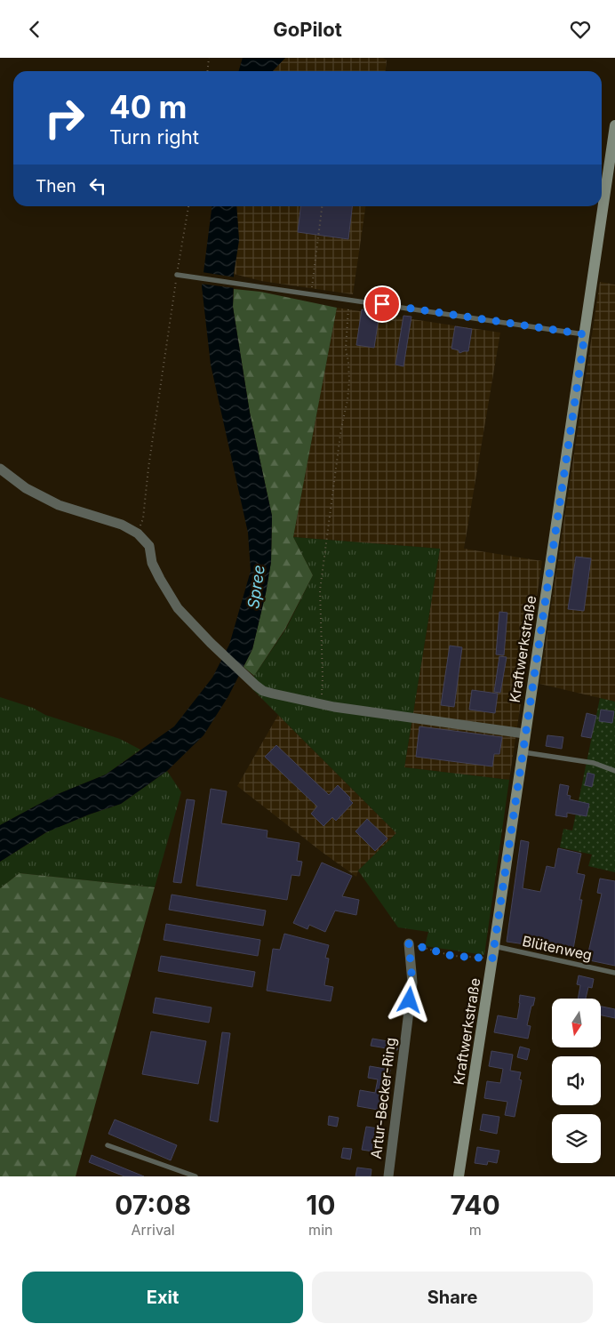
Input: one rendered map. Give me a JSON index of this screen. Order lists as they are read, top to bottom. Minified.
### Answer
{"streets":{"main road":["Kraftwerkstraße"],"street":["Artur-Becker-Ring"],"lane":["Blütenweg"]},"crossings":[["Kraftwerkstraße","Blütenweg"]],"water":["Spree"],"north":"bottom","page":{"header":"GoPilot","turn":["40 m","Turn right"],"then":"Then","eta":["07:08","Arrival","10","min","740","m"],"buttons":["Exit","Share"]}}
